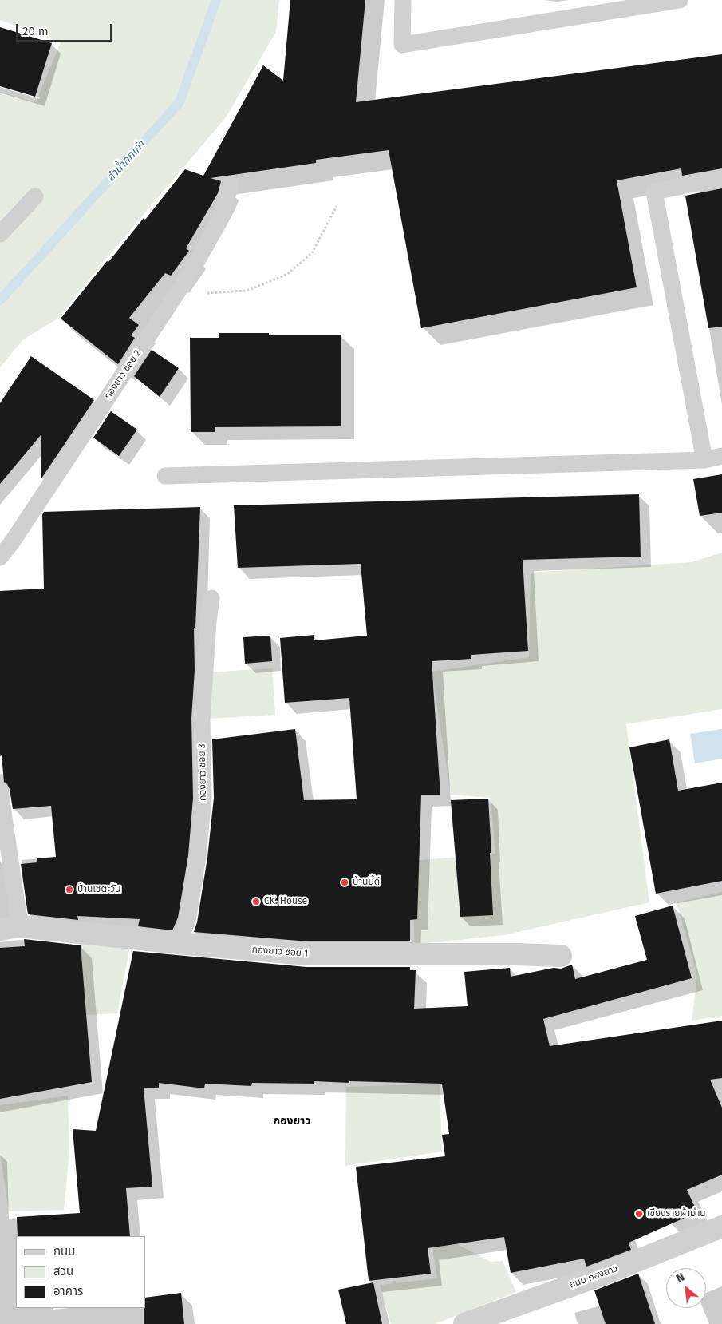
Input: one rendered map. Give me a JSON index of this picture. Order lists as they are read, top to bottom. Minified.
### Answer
{"streets":{"street":["กองยาว ซอย 1","ถนน กองยาว"],"lane":["กองยาว ซอย 2","กองยาว ซอย 3"]},"crossings":[["กองยาว ซอย 3","กองยาว ซอย 1"]],"districts":["กองยาว"],"water":["ลำน้ำกกเก่า"],"places":["บ้านนี้ดี","บ้านเชตะวัน","CK. House","เชียงรายผ้าม่าน"],"legend":["ถนน","สวน","อาคาร"],"scale_bar":"20 m","north":"top left"}
